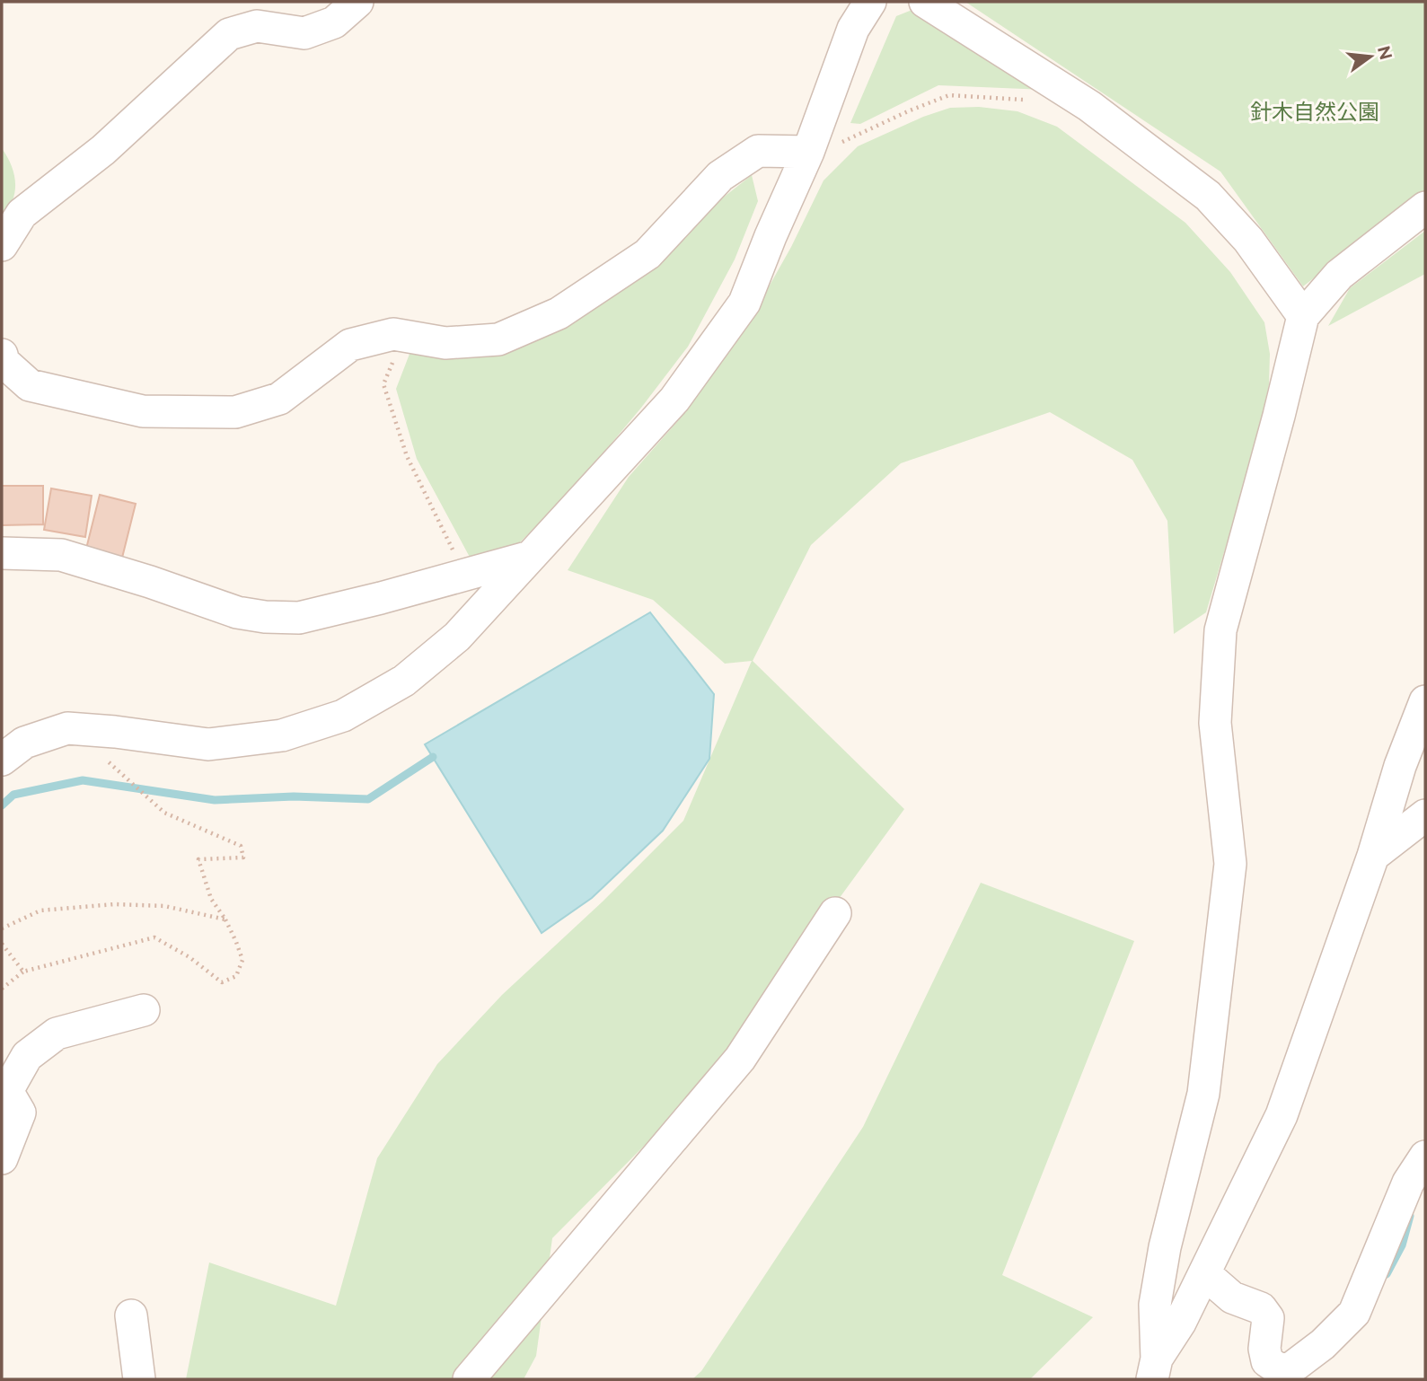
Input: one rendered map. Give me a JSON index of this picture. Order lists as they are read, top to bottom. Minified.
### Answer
{"parks":["針木自然公園"],"north":"right"}
